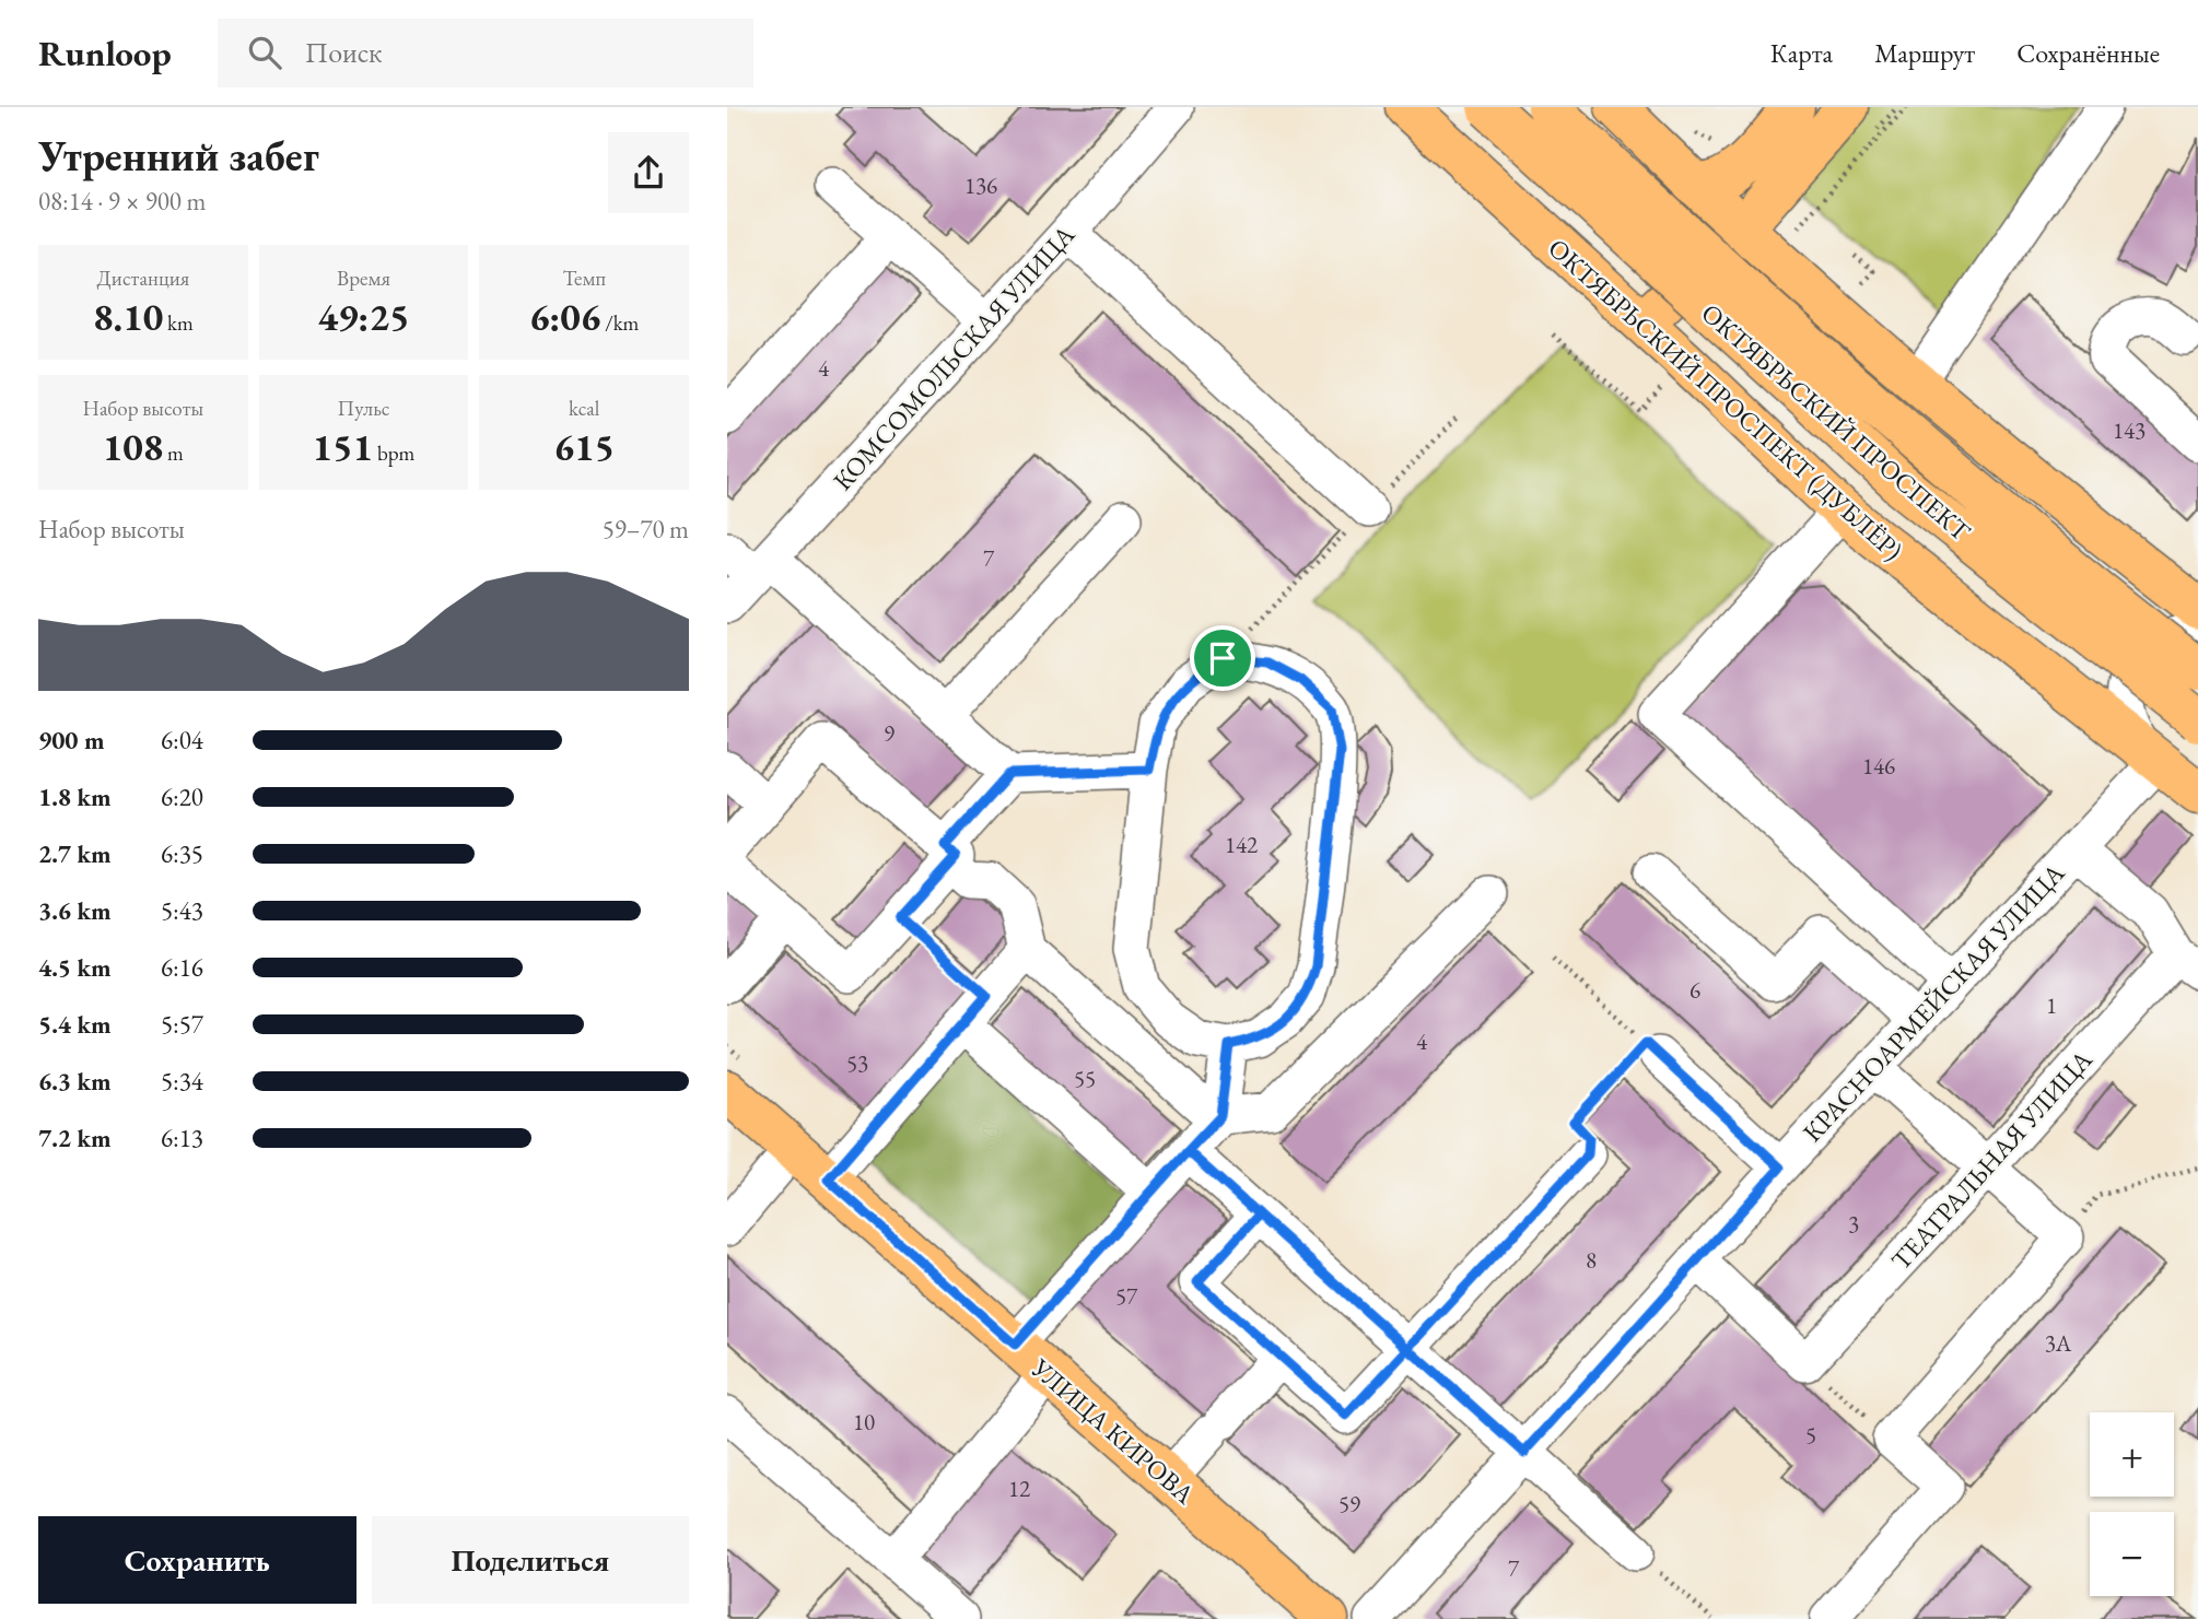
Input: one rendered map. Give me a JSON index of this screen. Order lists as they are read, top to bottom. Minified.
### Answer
{"streets":{"main road":["ОКТЯБРЬСКИЙ ПРОСПЕКТ (ДУБЛЁР)","ОКТЯБРЬСКИЙ ПРОСПЕКТ","УЛИЦА КИРОВА"],"street":["КОМСОМОЛЬСКАЯ УЛИЦА","КРАСНОАРМЕЙСКАЯ УЛИЦА","ТЕАТРАЛЬНАЯ УЛИЦА"]},"crossings":[["ОКТЯБРЬСКИЙ ПРОСПЕКТ (ДУБЛЁР)","КРАСНОАРМЕЙСКАЯ УЛИЦА"]],"house_numbers":["136","4","143","7","9","146","142","6","1","4","53","55","3","8","57","3А","10","5","12","59","7"],"page":{"header":"Runloop","search":"Поиск","nav":["Карта","Маршрут","Сохранённые"],"heading":["Утренний забег","08:14 · 9 × 900 m"],"stats":[["Дистанция","8.10 km"],["Время","49:25"],["Темп","6:06 /km"],["Набор высоты","108 m"],["Пульс","151 bpm"],["kcal","615"]],"chart":["Набор высоты","59–70 m"],"list":[{"name":"900 m","note":"6:04"},{"name":"1.8 km","note":"6:20"},{"name":"2.7 km","note":"6:35"},{"name":"3.6 km","note":"5:43"},{"name":"4.5 km","note":"6:16"},{"name":"5.4 km","note":"5:57"},{"name":"6.3 km","note":"5:34"},{"name":"7.2 km","note":"6:13"}],"map_buttons":["+","−"],"buttons":["Сохранить","Поделиться"]}}
